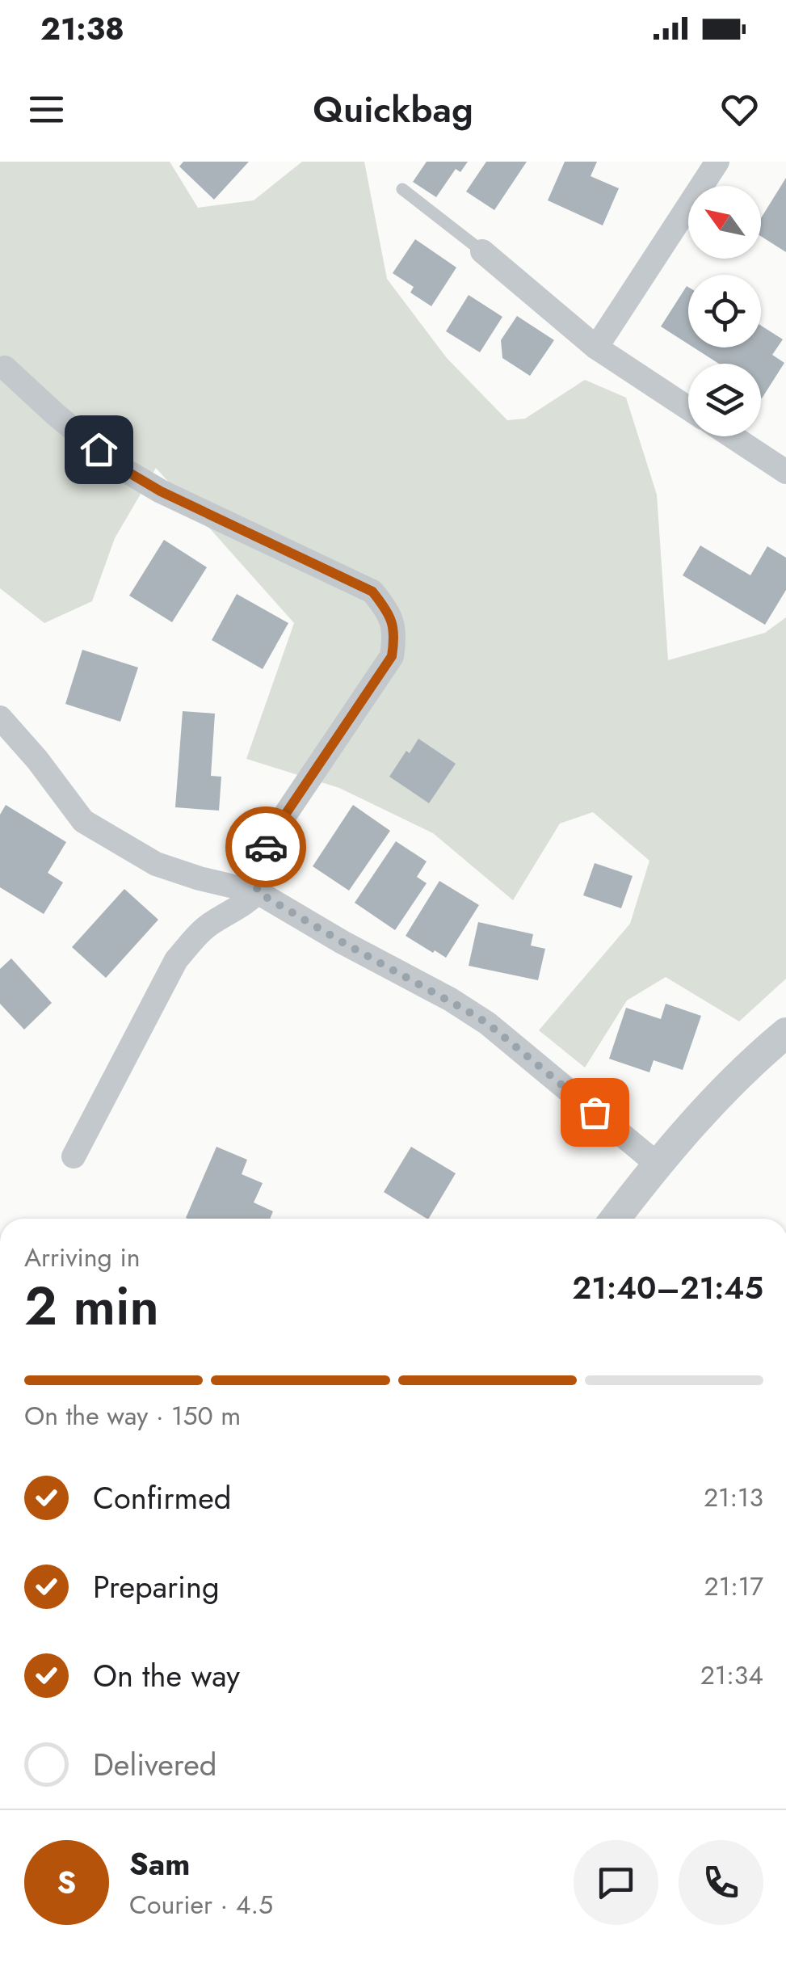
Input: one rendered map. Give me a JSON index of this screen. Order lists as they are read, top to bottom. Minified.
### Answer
{"north":"top left","page":{"status":"21:38","header":"Quickbag","heading":["2 min","Arriving in","21:40–21:45"],"panel":["Sam","Courier · 4.5"],"bar":"On the way · 150 m","list":[["Confirmed","21:13"],["Preparing","21:17"],["On the way","21:34"],"Delivered"],"round":"S"}}
